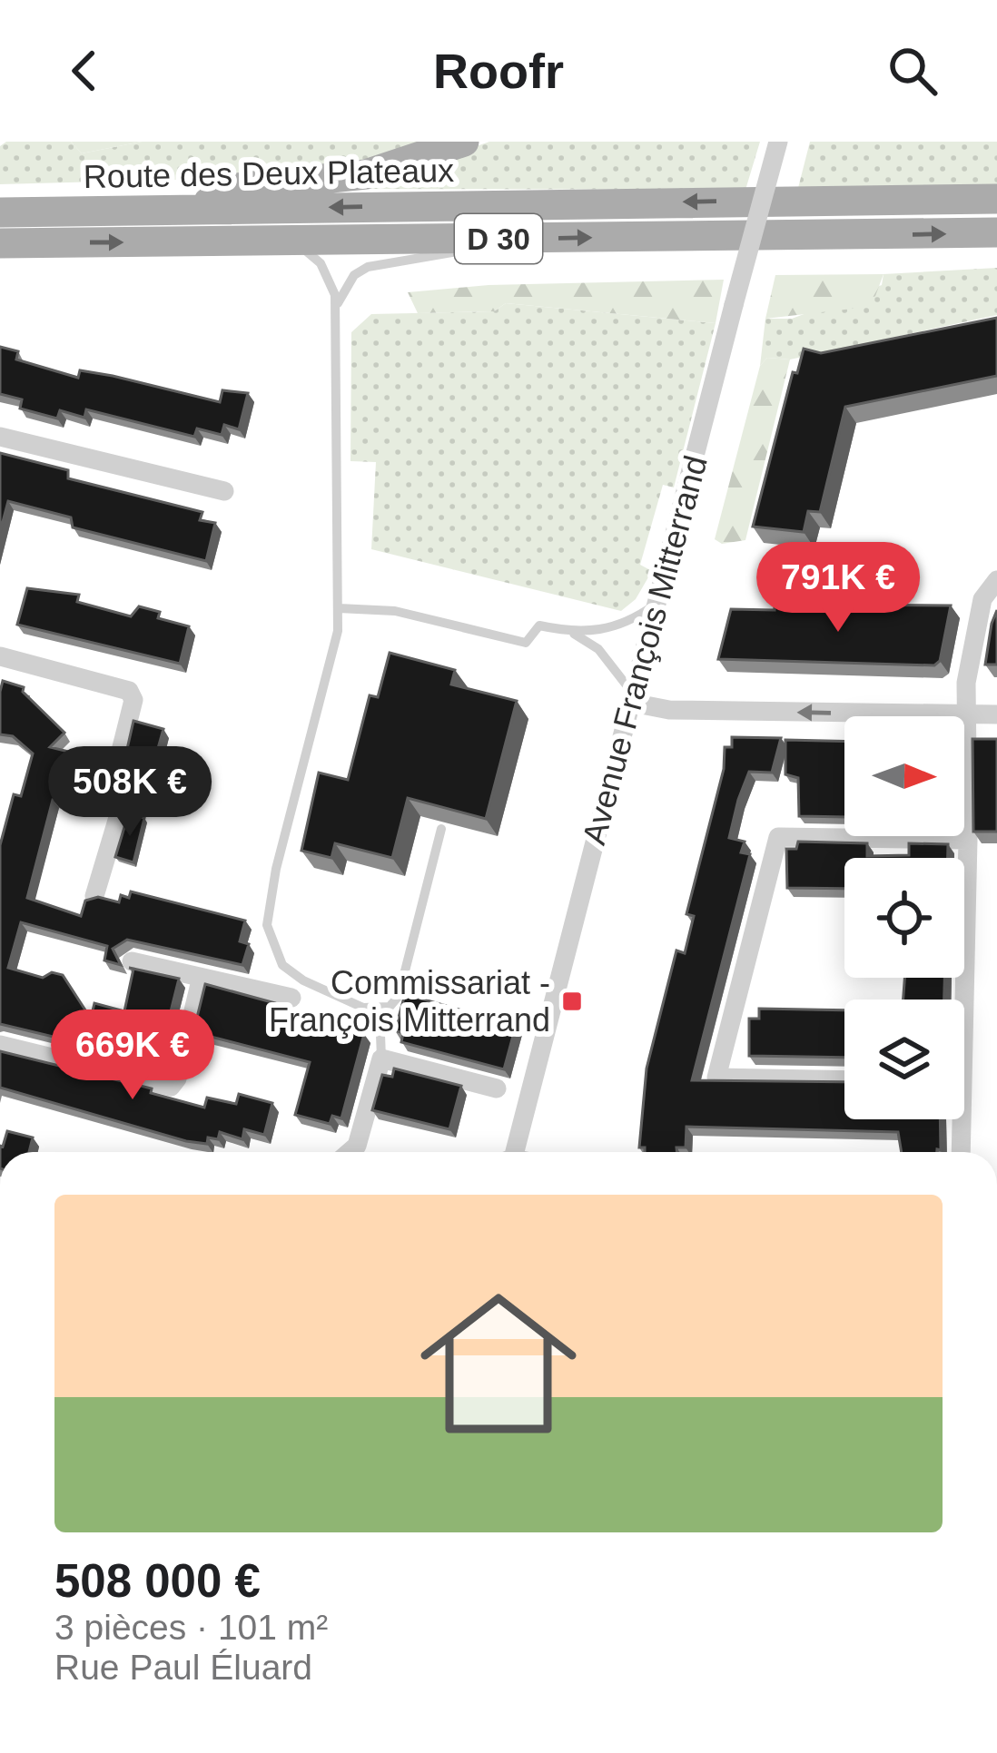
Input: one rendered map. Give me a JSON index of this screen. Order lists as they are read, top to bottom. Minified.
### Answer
{"streets":{"main road":["Route des Deux Plateaux","D 30"],"street":["Avenue François Mitterrand"]},"places":{"transit":["Commissariat - François Mitterrand"]},"north":"right","page":{"header":"Roofr","price":["791K €","508K €","669K €"],"list":[{"name":"508 000 €","note":"3 pièces · 101 m² · Rue Paul Éluard"}]}}
